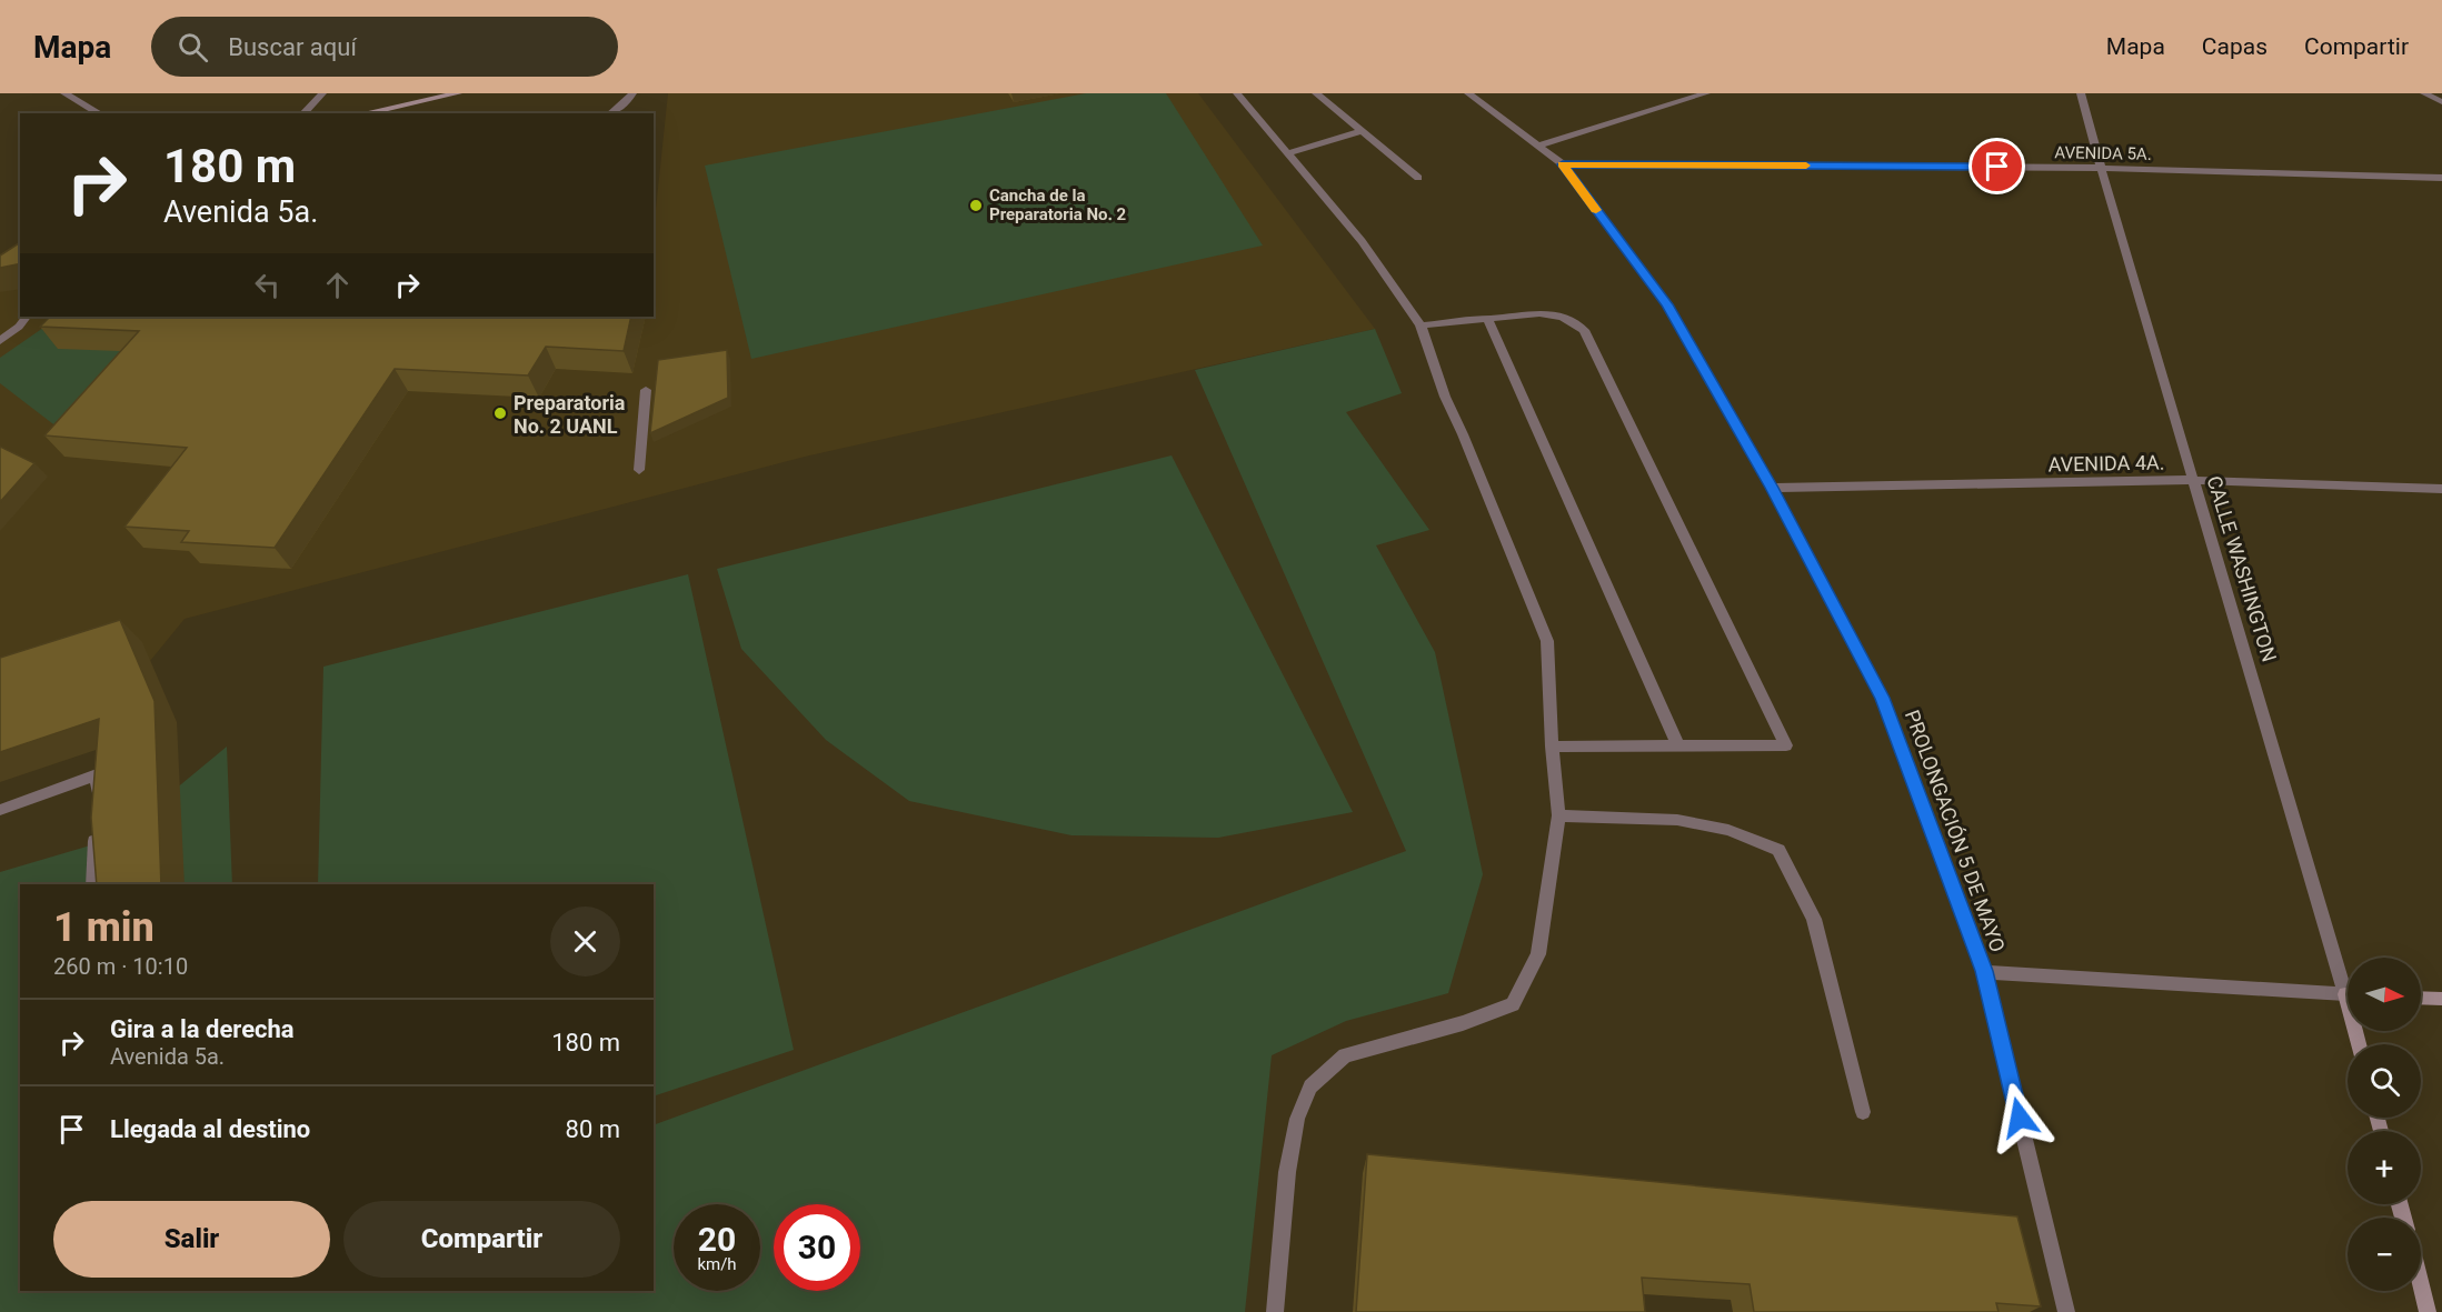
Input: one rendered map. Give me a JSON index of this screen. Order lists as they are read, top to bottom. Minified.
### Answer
{"streets":{"street":["AVENIDA 5A.","AVENIDA 4A.","CALLE WASHINGTON","PROLONGACIÓN 5 DE MAYO"]},"crossings":[["AVENIDA 5A.","CALLE WASHINGTON"],["AVENIDA 5A.","PROLONGACIÓN 5 DE MAYO"],["AVENIDA 4A.","CALLE WASHINGTON"],["AVENIDA 4A.","PROLONGACIÓN 5 DE MAYO"]],"places":["Cancha de la Preparatoria No. 2","Preparatoria No. 2 UANL"],"north":"right","page":{"header":"Mapa","search":"Buscar aquí","nav":["Mapa","Capas","Compartir"],"turn":["180 m","Avenida 5a."],"heading":["1 min","260 m · 10:10"],"map_buttons":["+","−"],"list":[{"name":"Gira a la derecha","note":"Avenida 5a.","value":"180 m"},{"name":"Llegada al destino","value":"80 m"}],"buttons":["Salir","Compartir"],"speed":"20 km/h","limit":"30"}}
